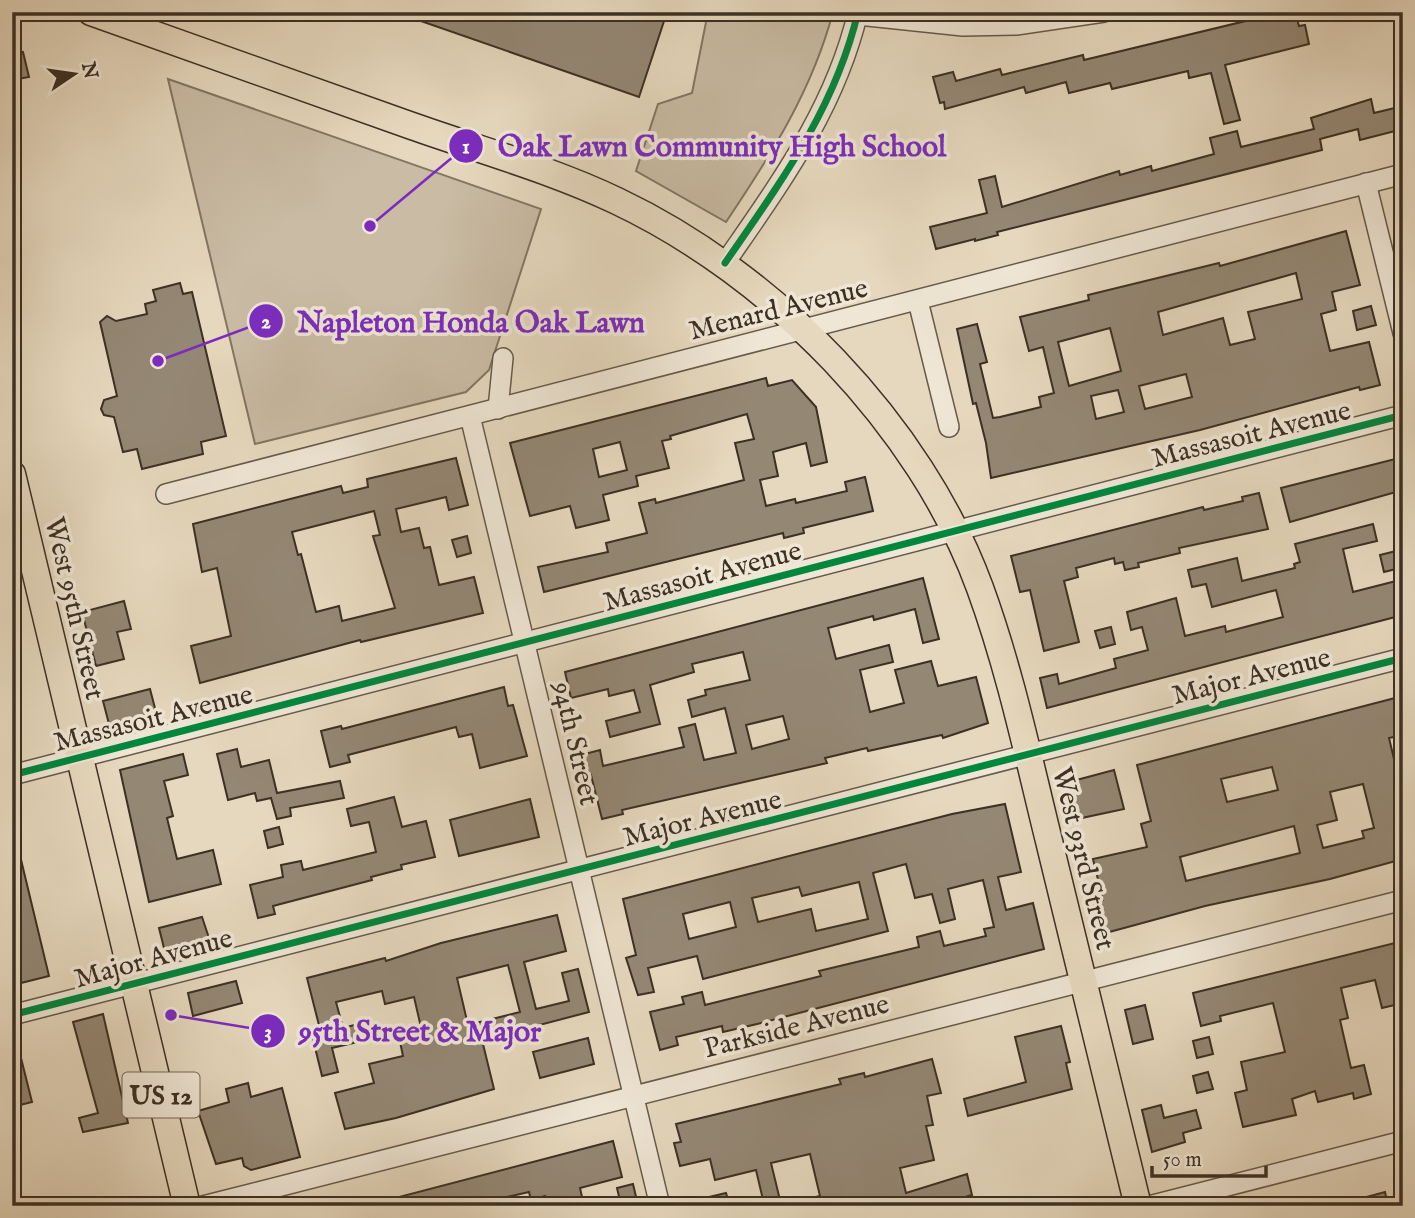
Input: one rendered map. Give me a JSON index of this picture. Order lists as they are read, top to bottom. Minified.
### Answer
{"streets":{"main road":["West 95th Street","West 93rd Street","US 12"],"street":["Menard Avenue","Massasoit Avenue","Major Avenue","94th Street","Parkside Avenue"]},"crossings":[["Menard Avenue","94th Street"],["Menard Avenue","West 93rd Street"],["Massasoit Avenue","West 95th Street"],["Massasoit Avenue","94th Street"],["Massasoit Avenue","West 93rd Street"],["West 95th Street","Major Avenue"],["Major Avenue","94th Street"],["Major Avenue","West 93rd Street"],["94th Street","Parkside Avenue"],["West 93rd Street","Parkside Avenue"]],"places":["Oak Lawn Community High School","Napleton Honda Oak Lawn","95th Street & Major"],"scale_bar":"50 m","north":"right"}
